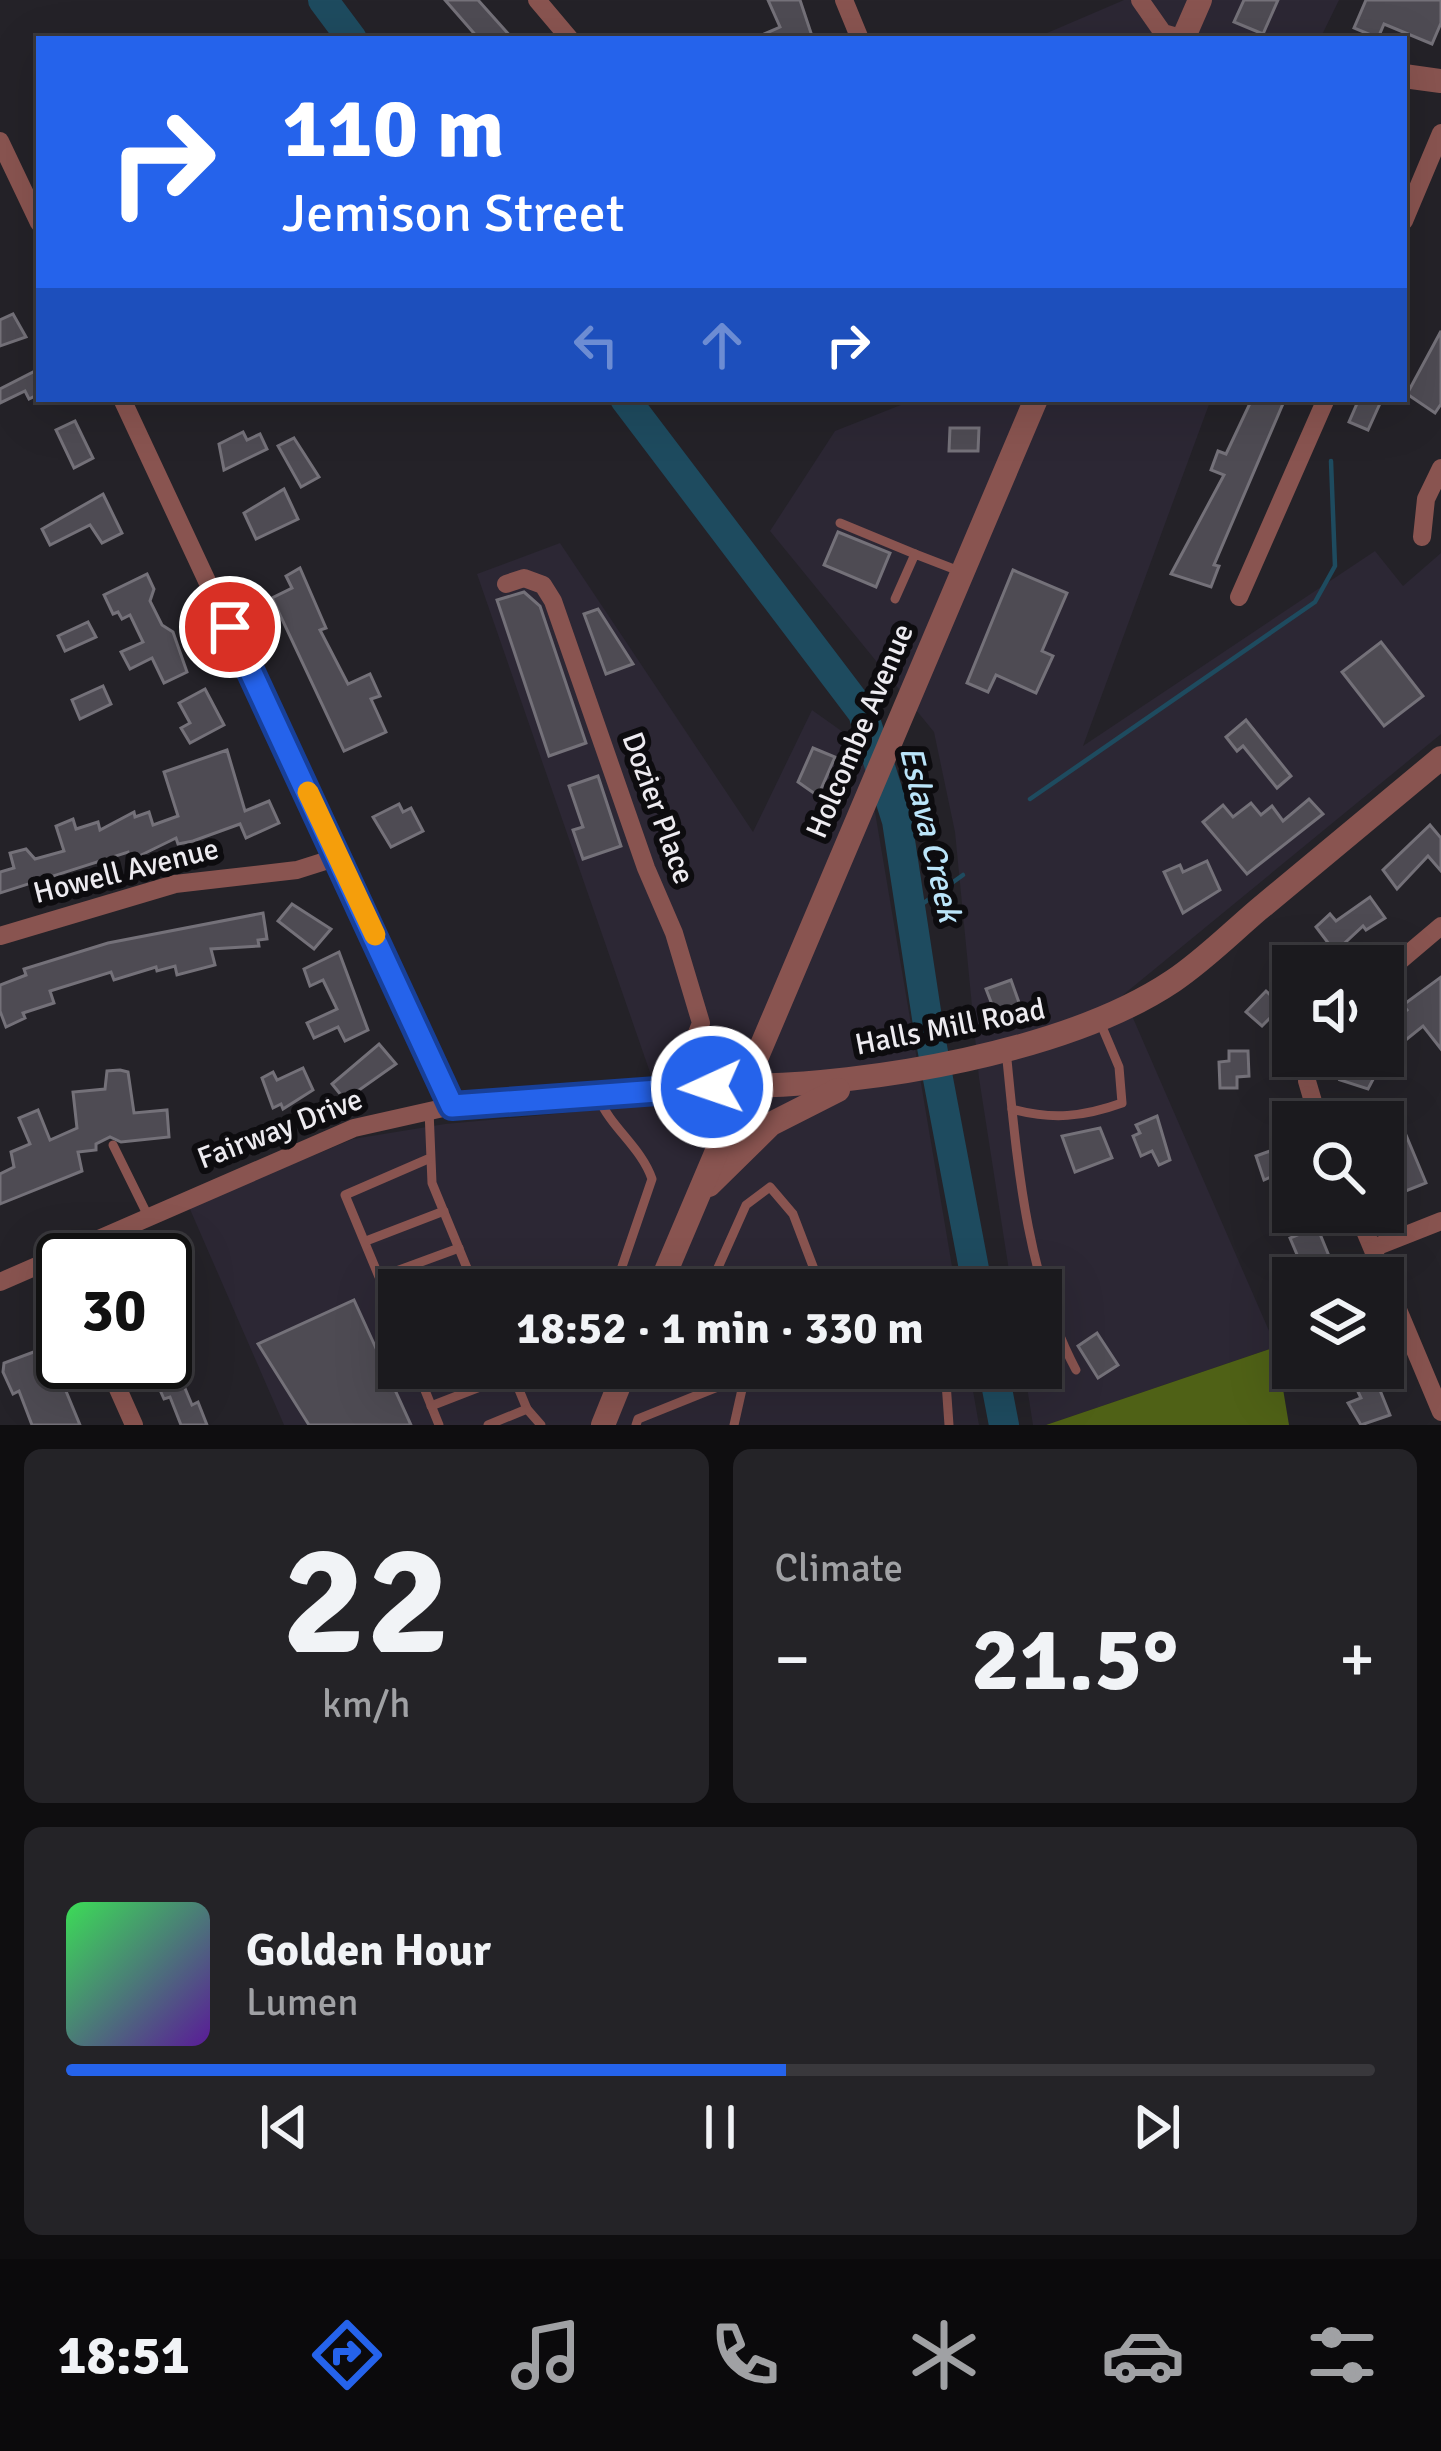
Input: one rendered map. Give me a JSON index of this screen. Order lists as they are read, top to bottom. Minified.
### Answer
{"streets":{"street":["Holcombe Avenue","Dozier Place","Howell Avenue","Halls Mill Road","Fairway Drive"]},"crossings":[["Holcombe Avenue","Halls Mill Road"],["Holcombe Avenue","Fairway Drive"],["Dozier Place","Fairway Drive"],["Halls Mill Road","Fairway Drive"]],"water":["Eslava Creek"],"page":{"turn":["110 m","Jemison Street"],"limit":"30","trip":"18:52 · 1 min · 330 m","tile":[["22","km/h"],"Climate"],"heat":["−","21.5°","+"],"song":["Golden Hour","Lumen"],"tabs":"18:51"}}
